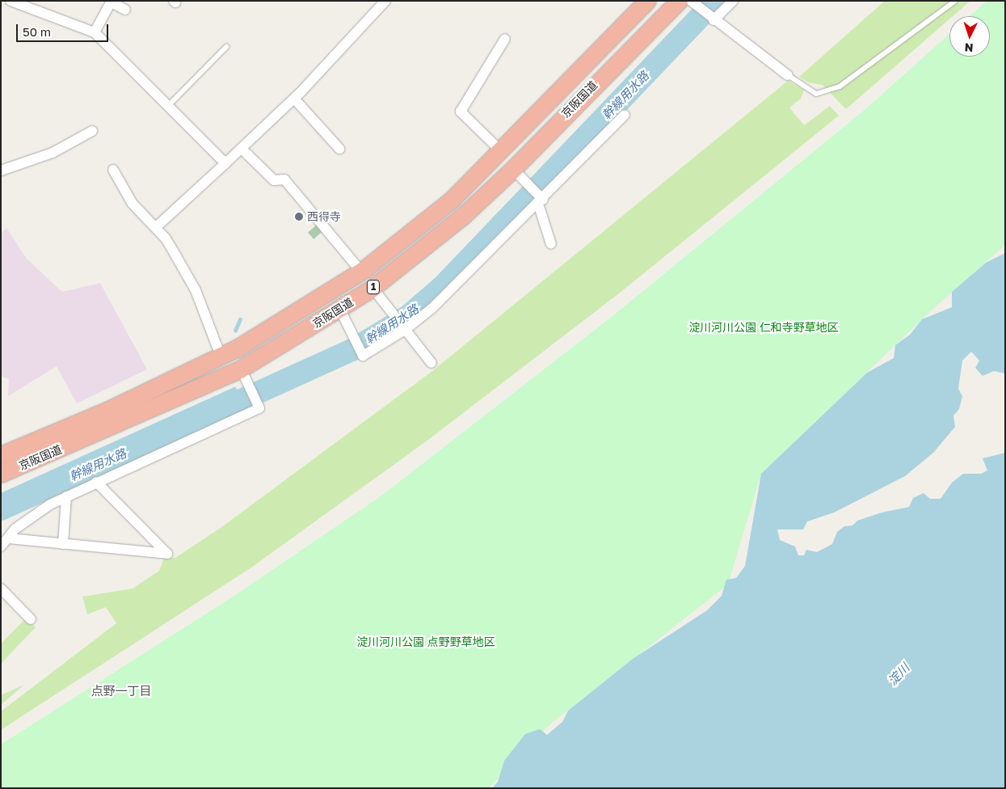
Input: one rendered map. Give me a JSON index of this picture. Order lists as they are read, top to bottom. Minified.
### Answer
{"streets":{"highway":["京阪国道","1"]},"districts":["点野一丁目"],"water":["幹線用水路","淀川"],"parks":["淀川河川公園 仁和寺野草地区","淀川河川公園 点野野草地区"],"places":["西得寺"],"scale_bar":"50 m","north":"bottom"}
